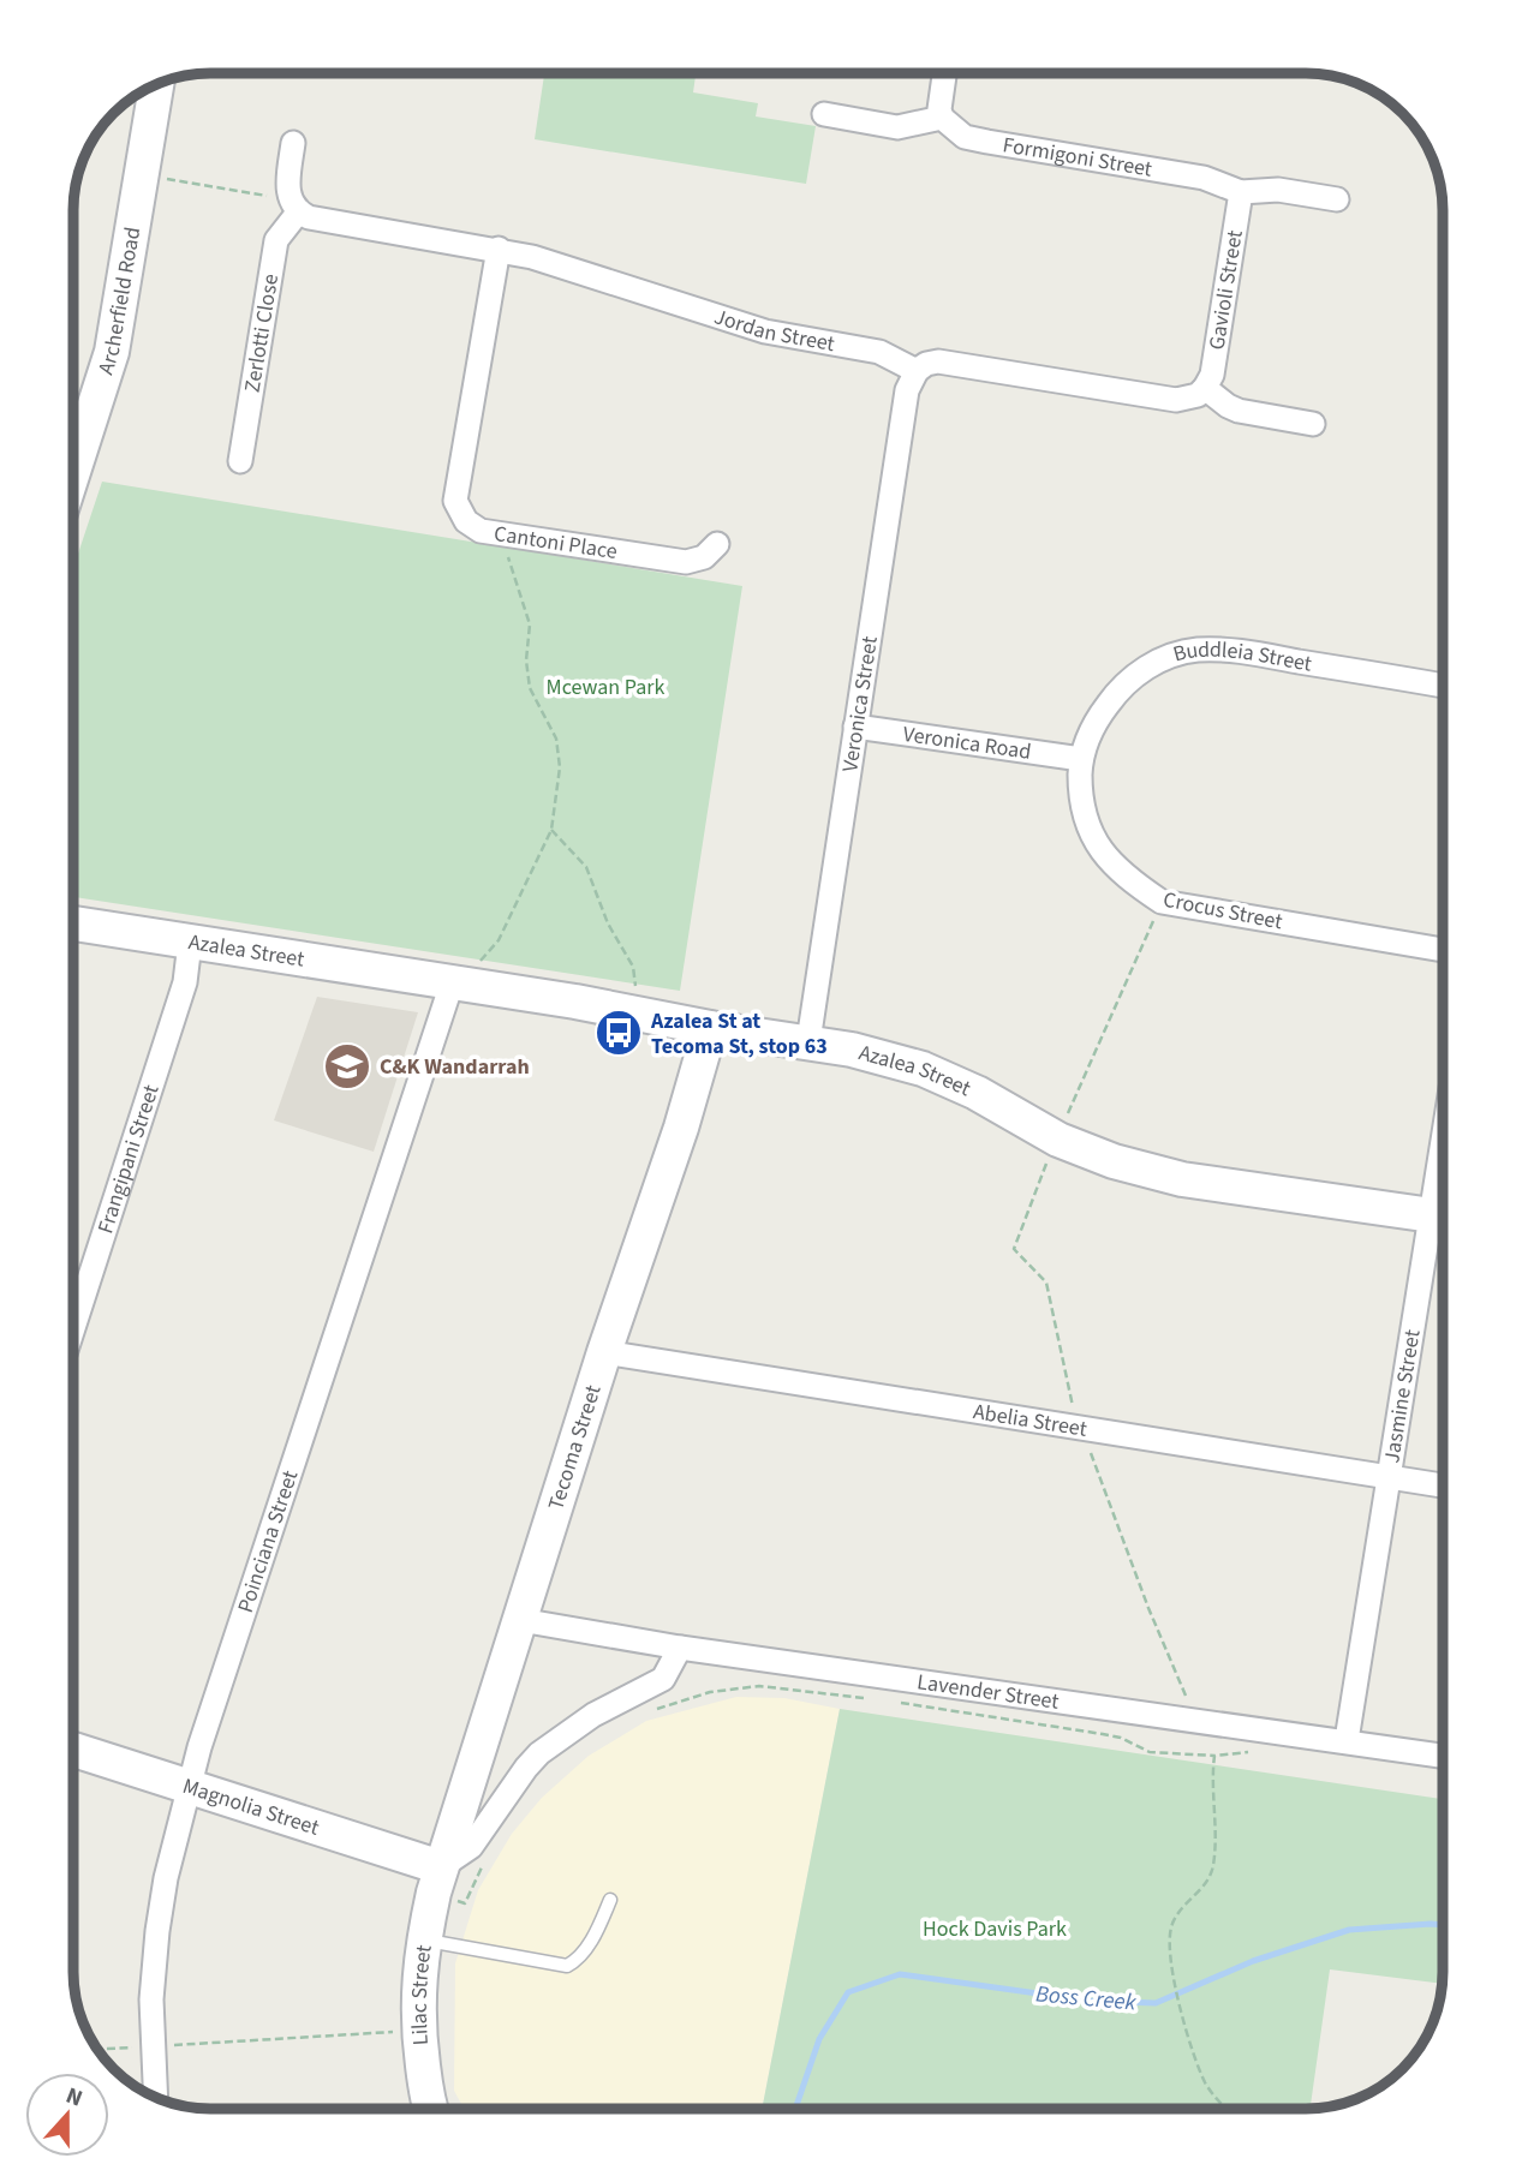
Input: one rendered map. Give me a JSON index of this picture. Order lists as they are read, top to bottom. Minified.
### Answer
{"streets":{"street":["Formigoni Street","Gavioli Street","Archerfield Road","Jordan Street","Zerlotti Close","Cantoni Place","Buddleia Street","Veronica Street","Veronica Road","Crocus Street","Azalea Street","Frangipani Street","Jasmine Street","Abelia Street","Tecoma Street","Poinciana Street","Lavender Street","Magnolia Street","Lilac Street"]},"crossings":[["Formigoni Street","Gavioli Street"],["Jordan Street","Zerlotti Close"],["Jordan Street","Cantoni Place"],["Jordan Street","Veronica Street"],["Buddleia Street","Veronica Road"],["Buddleia Street","Crocus Street"],["Veronica Street","Veronica Road"],["Veronica Street","Azalea Street"],["Veronica Road","Crocus Street"],["Azalea Street","Frangipani Street"],["Azalea Street","Tecoma Street"],["Azalea Street","Poinciana Street"],["Jasmine Street","Abelia Street"],["Jasmine Street","Lavender Street"],["Abelia Street","Tecoma Street"],["Tecoma Street","Lavender Street"],["Tecoma Street","Magnolia Street"],["Tecoma Street","Lilac Street"],["Poinciana Street","Magnolia Street"],["Magnolia Street","Lilac Street"]],"water":["Boss Creek"],"parks":["Mcewan Park","Hock Davis Park"],"places":{"bus stop":["Azalea St at Tecoma St, stop 63"],"school or university":["C&K Wandarrah"]},"north":"top"}
